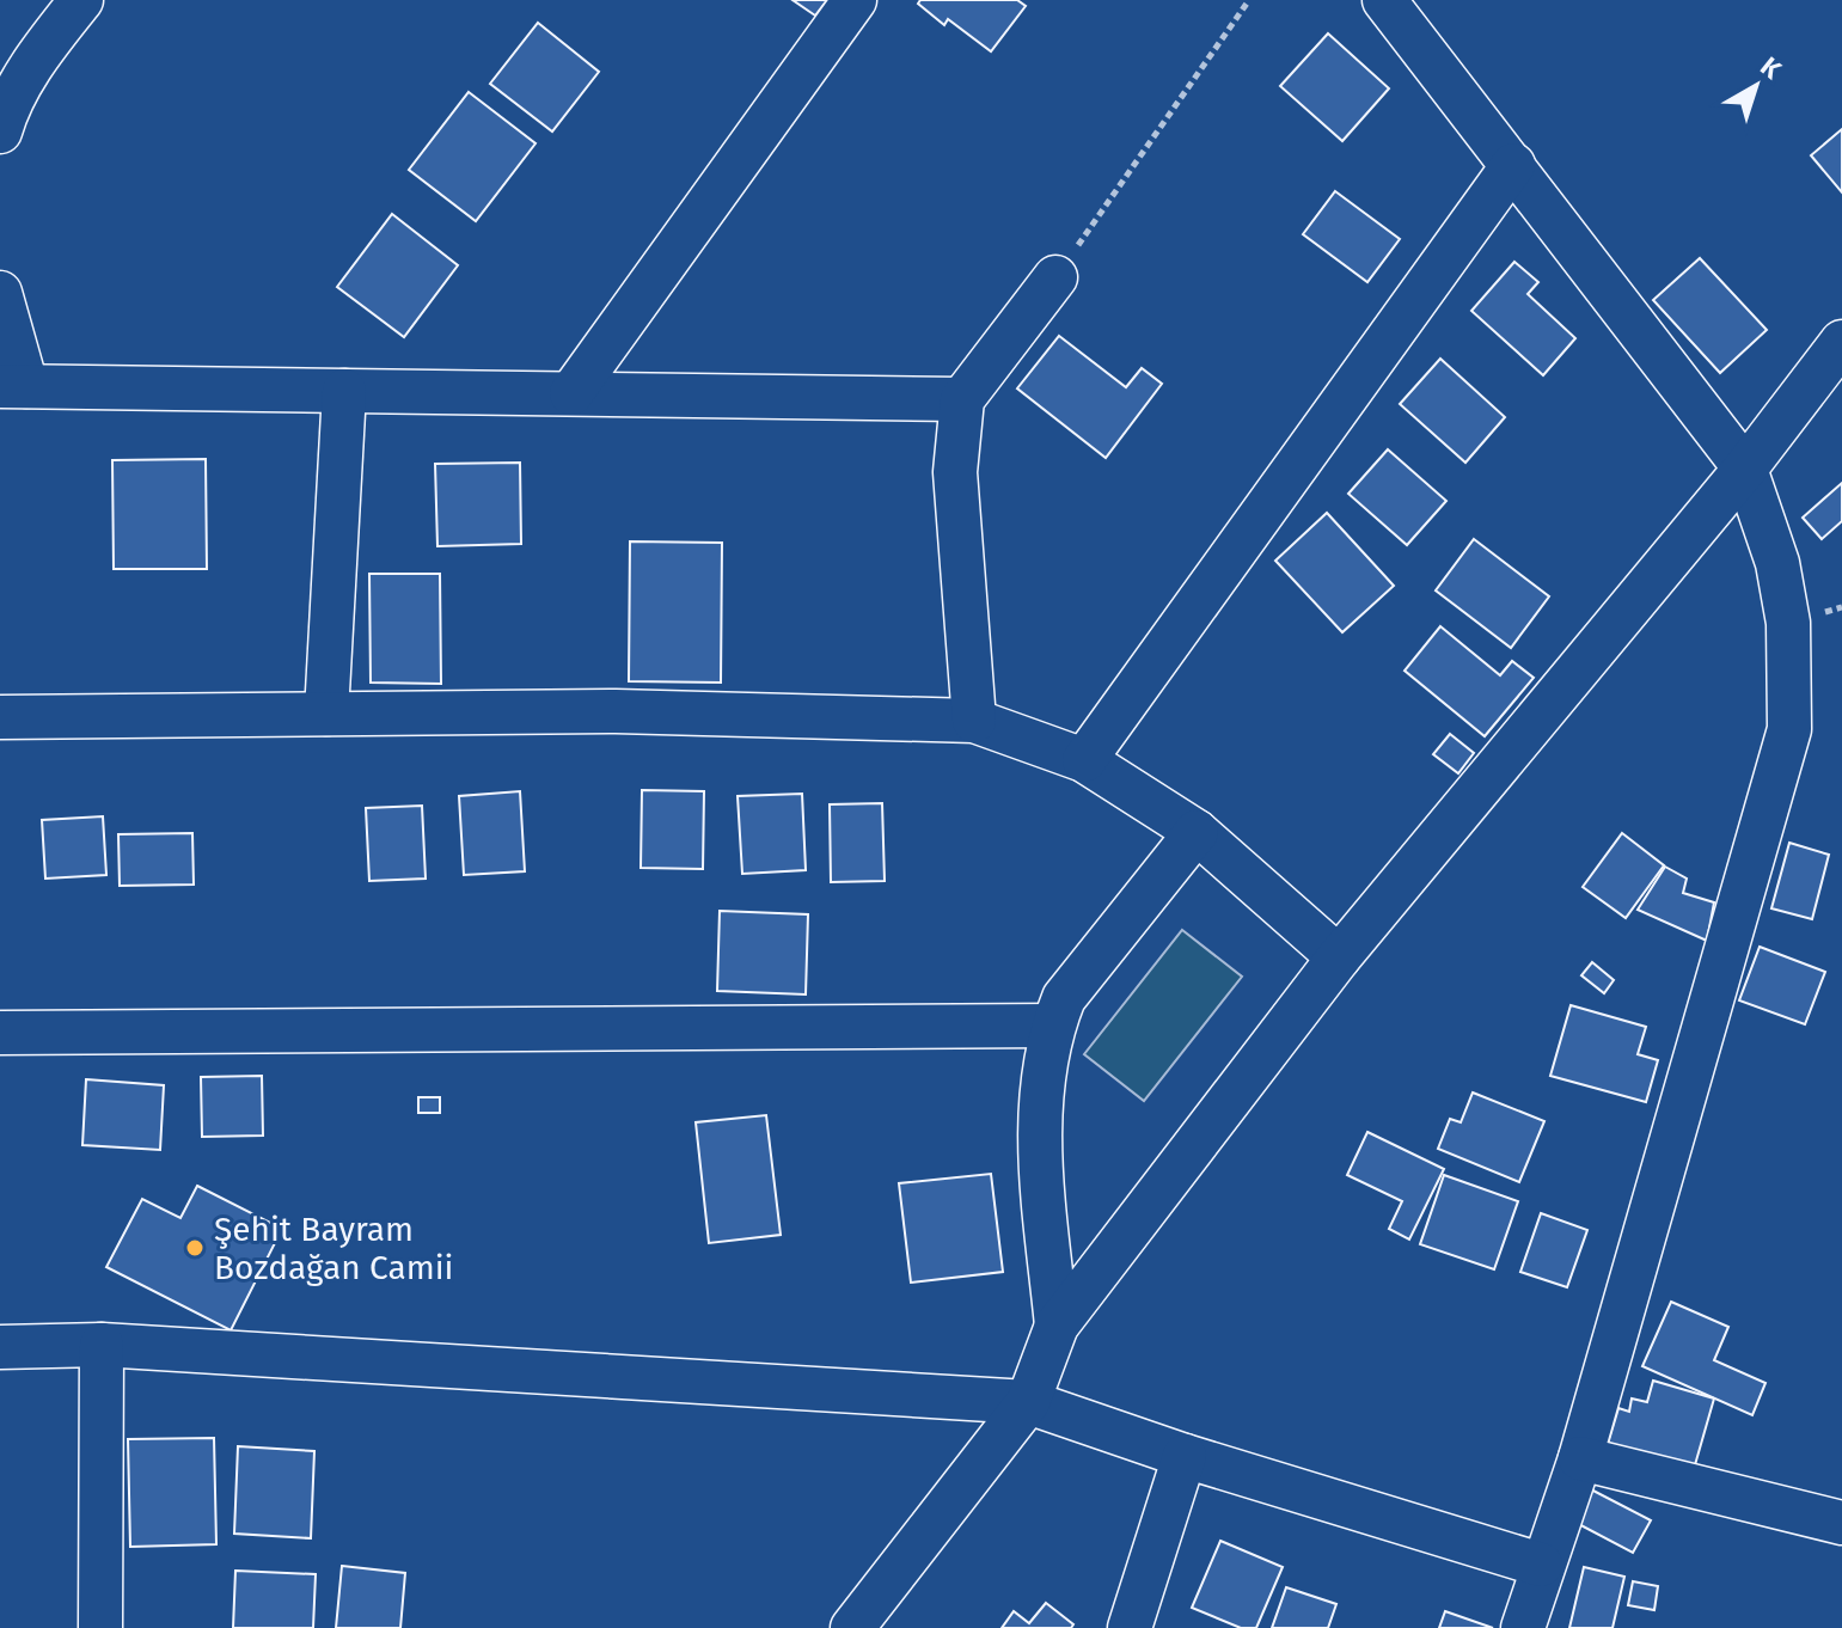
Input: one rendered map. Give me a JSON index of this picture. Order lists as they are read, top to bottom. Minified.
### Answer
{"places":["Şehit Bayram Bozdağan Camii"],"north":"top right"}
